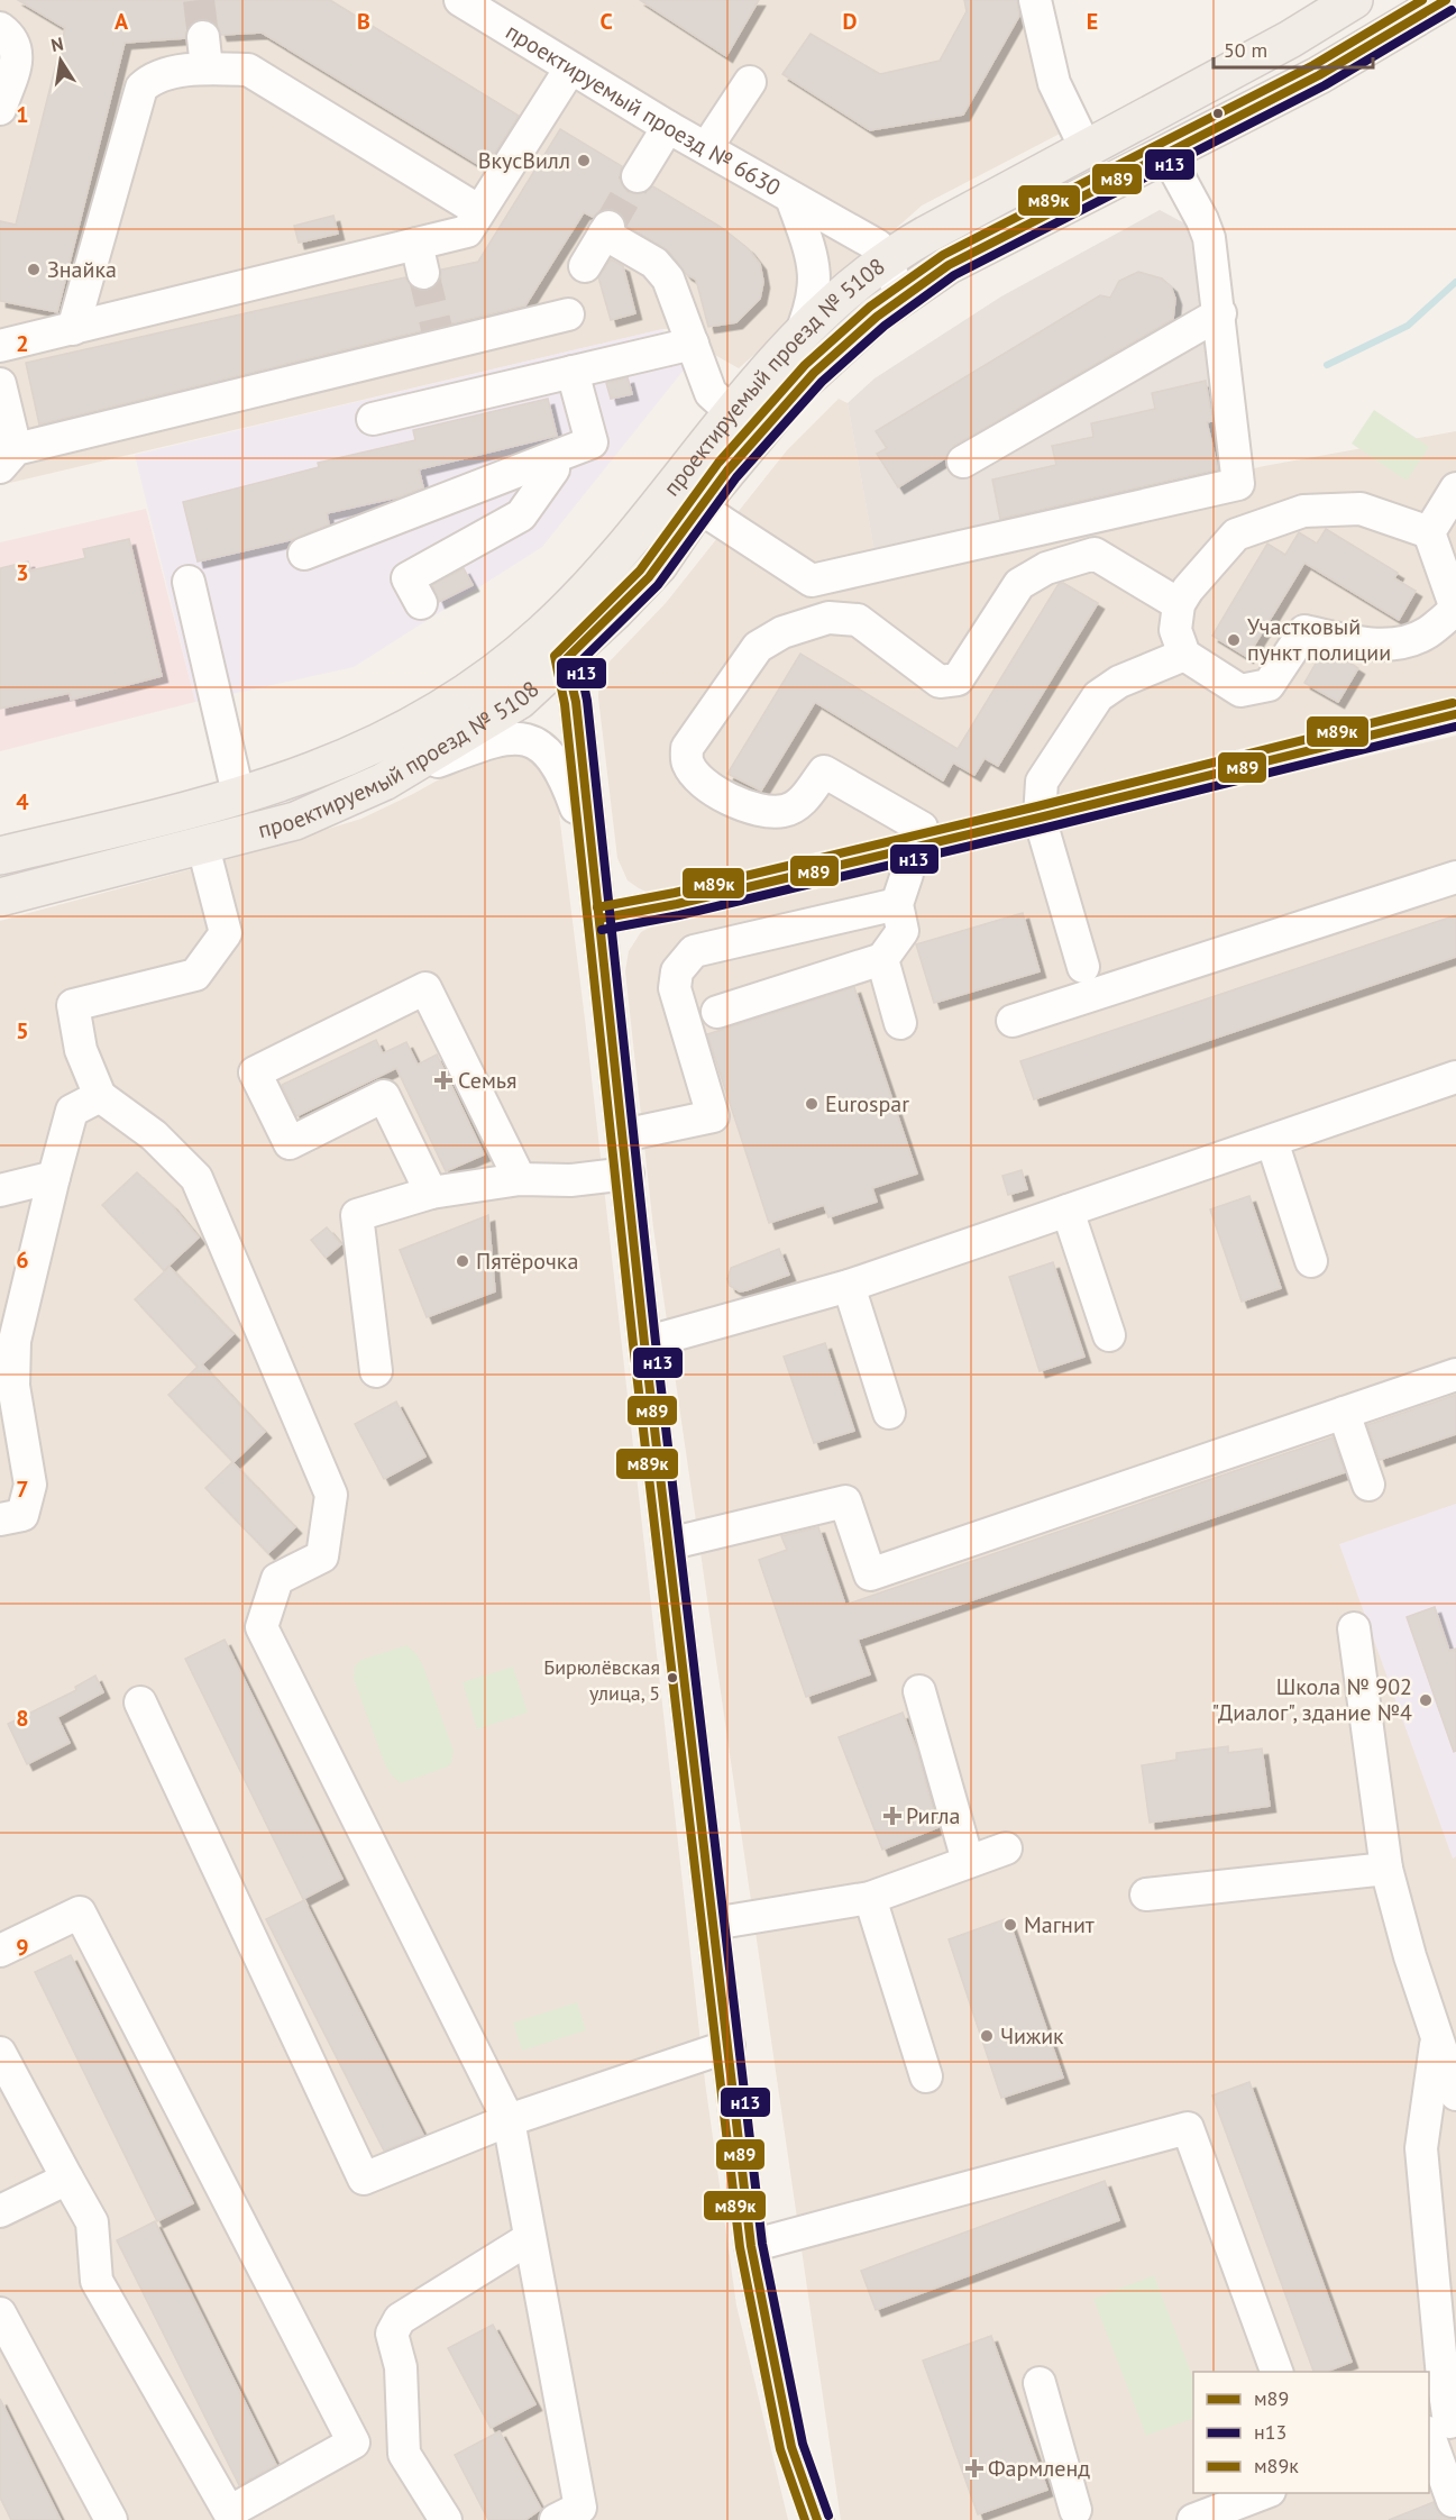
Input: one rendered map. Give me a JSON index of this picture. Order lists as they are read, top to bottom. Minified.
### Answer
{"streets":{"main road":["проектируемый проезд № 5108"],"street":["проектируемый проезд № 6630"]},"crossings":[["проектируемый проезд № 6630","проектируемый проезд № 5108"]],"places":{"other":["ВкусВилл","Знайка","Участковый пункт полиции","Eurospar","Пятёрочка","Бирюлёвская улица, 5","Школа № 902 \"Диалог\", здание №4","Магнит","Чижик"],"health":["Семья","Ригла","Фармленд"]},"lines":["transit line м89","transit line м89к","transit line н13"],"legend":["м89","н13","м89к"],"scale_bar":"50 m","north":"top","grid":{"columns":["A","B","C","D","E"],"rows":["1","2","3","4","5","6","7","8","9"]}}
